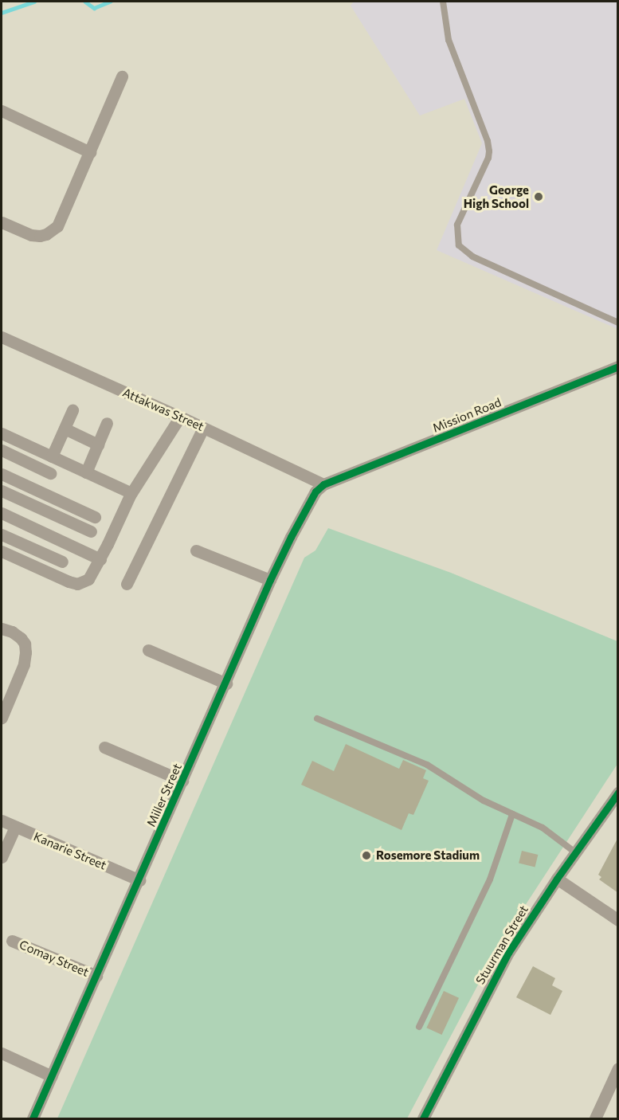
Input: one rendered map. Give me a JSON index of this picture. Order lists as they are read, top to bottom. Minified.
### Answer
{"streets":{"street":["Attakwas Street","Mission Road","Miller Street","Kanarie Street","Stuurman Street","Comay Street"]},"crossings":[["Attakwas Street","Mission Road"],["Attakwas Street","Miller Street"],["Mission Road","Miller Street"],["Miller Street","Kanarie Street"],["Miller Street","Comay Street"]],"places":["George High School","Rosemore Stadium"]}
